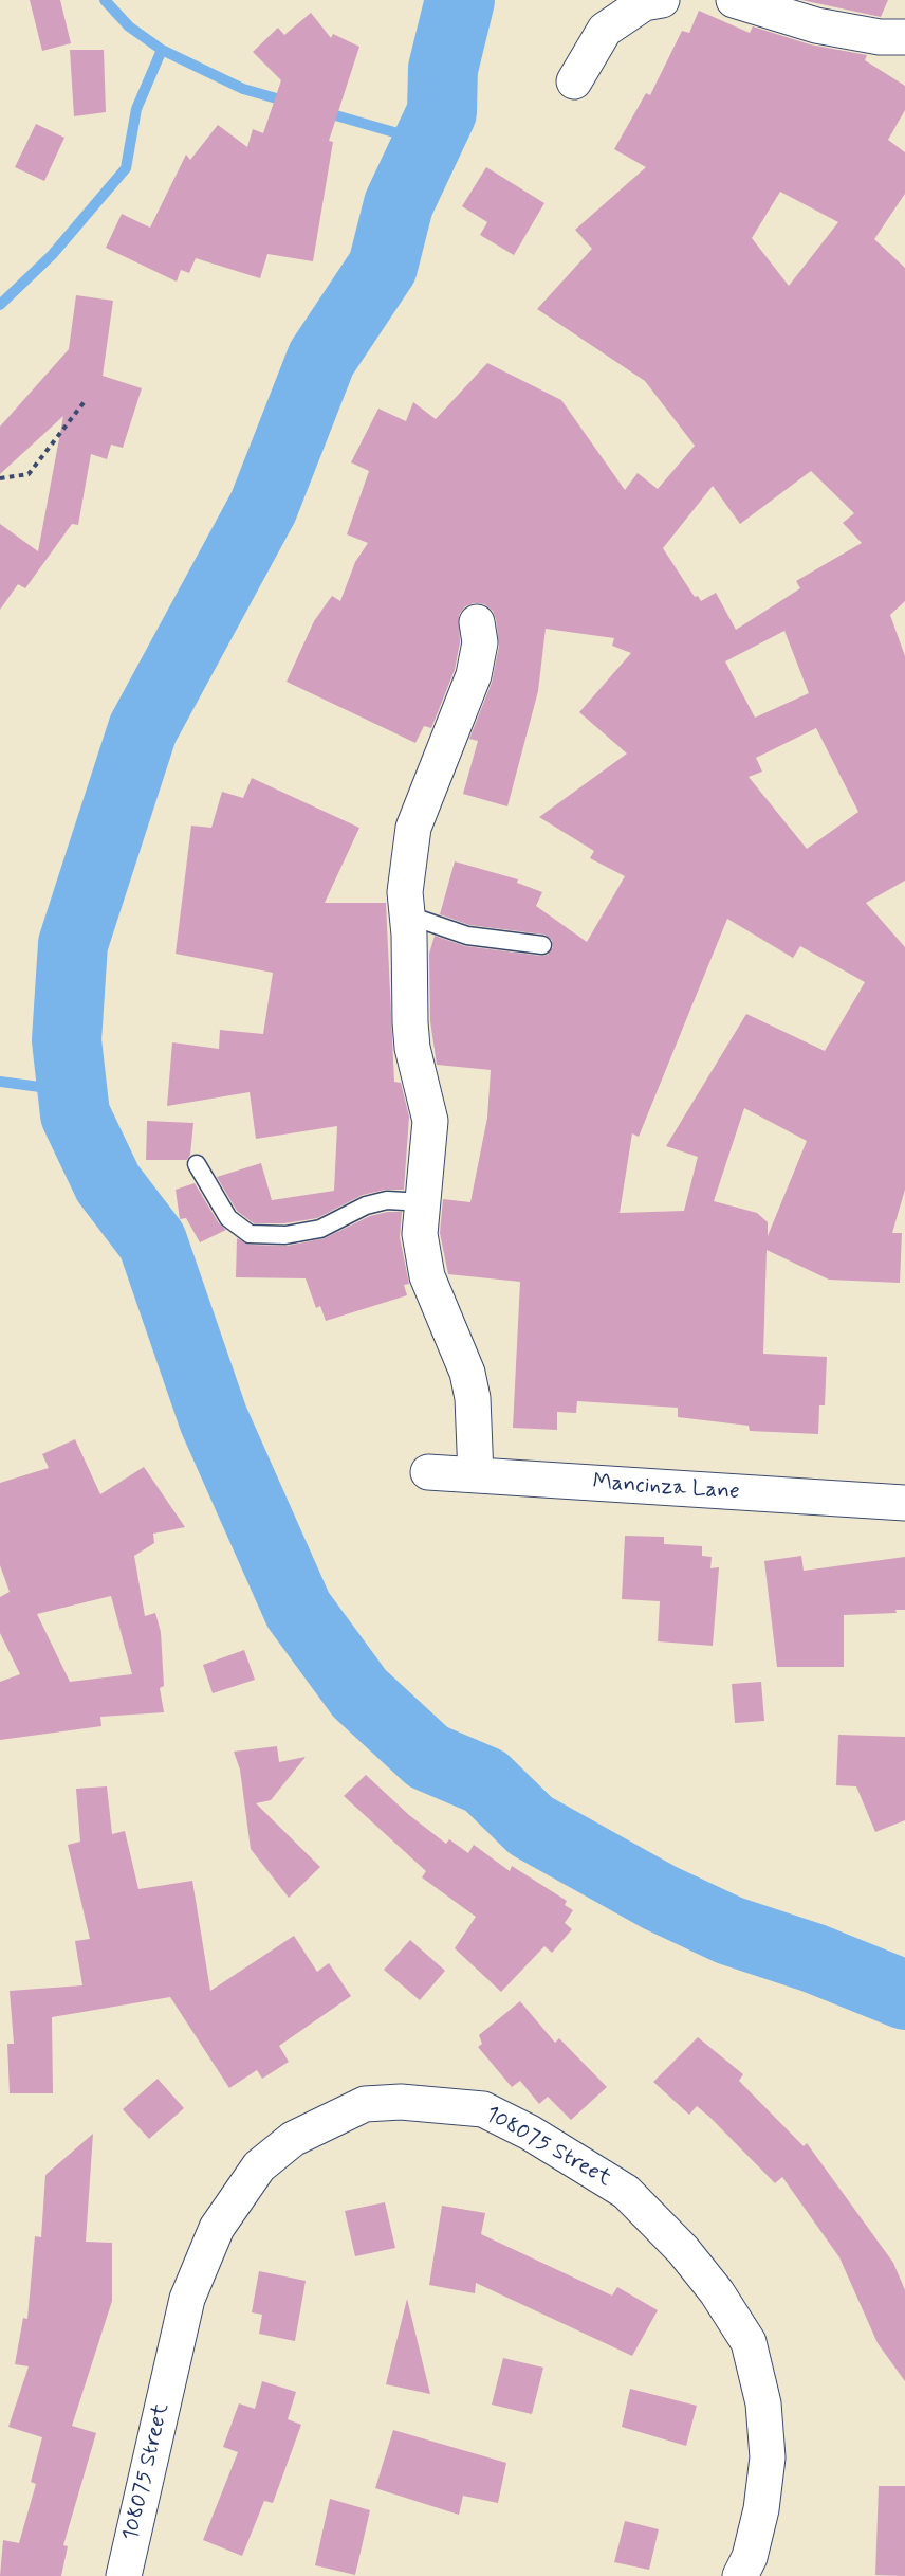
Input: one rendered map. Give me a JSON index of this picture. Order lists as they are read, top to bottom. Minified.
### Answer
{"streets":{"street":["Mancinza Lane","108075 Street"]}}
